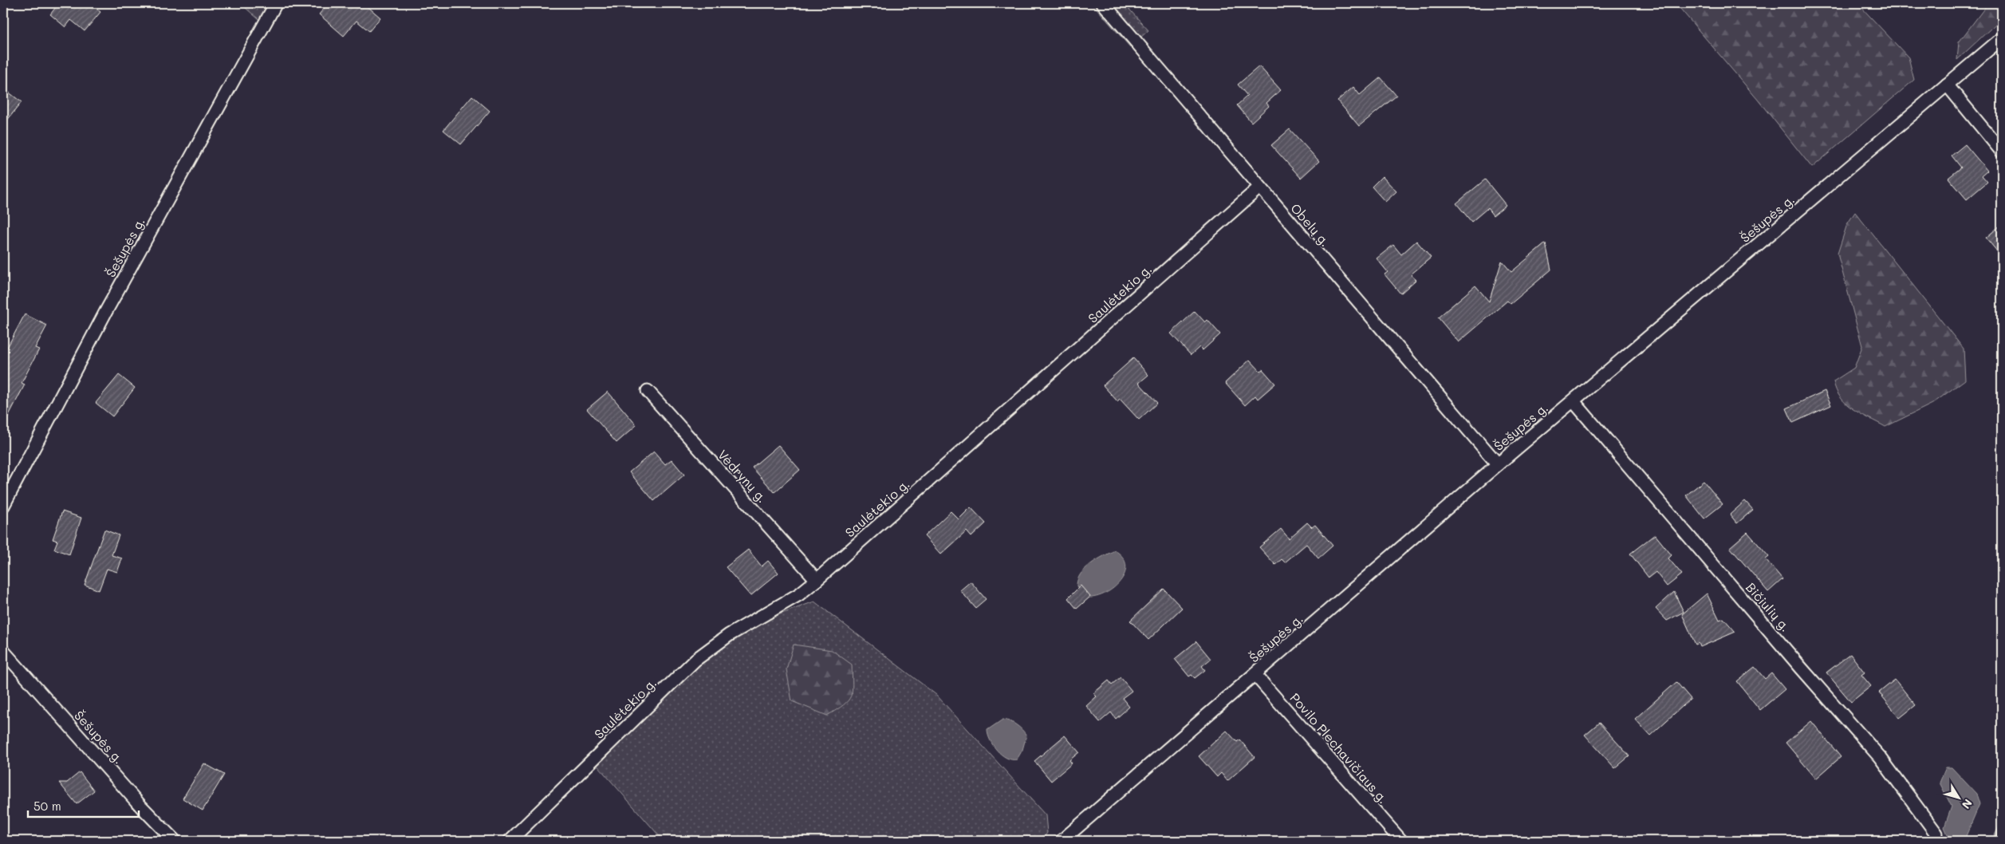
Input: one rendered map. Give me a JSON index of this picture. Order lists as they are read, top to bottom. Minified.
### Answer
{"streets":{"street":["Šešupės g.","Obelų g.","Saulėtekio g.","Vėdrynų g.","Bičiulių g.","Povilo Plechavičiaus g."]},"crossings":[["Šešupės g.","Obelų g."],["Šešupės g.","Bičiulių g."],["Šešupės g.","Povilo Plechavičiaus g."],["Obelų g.","Saulėtekio g."],["Saulėtekio g.","Vėdrynų g."]],"scale_bar":"50 m","north":"bottom right"}
